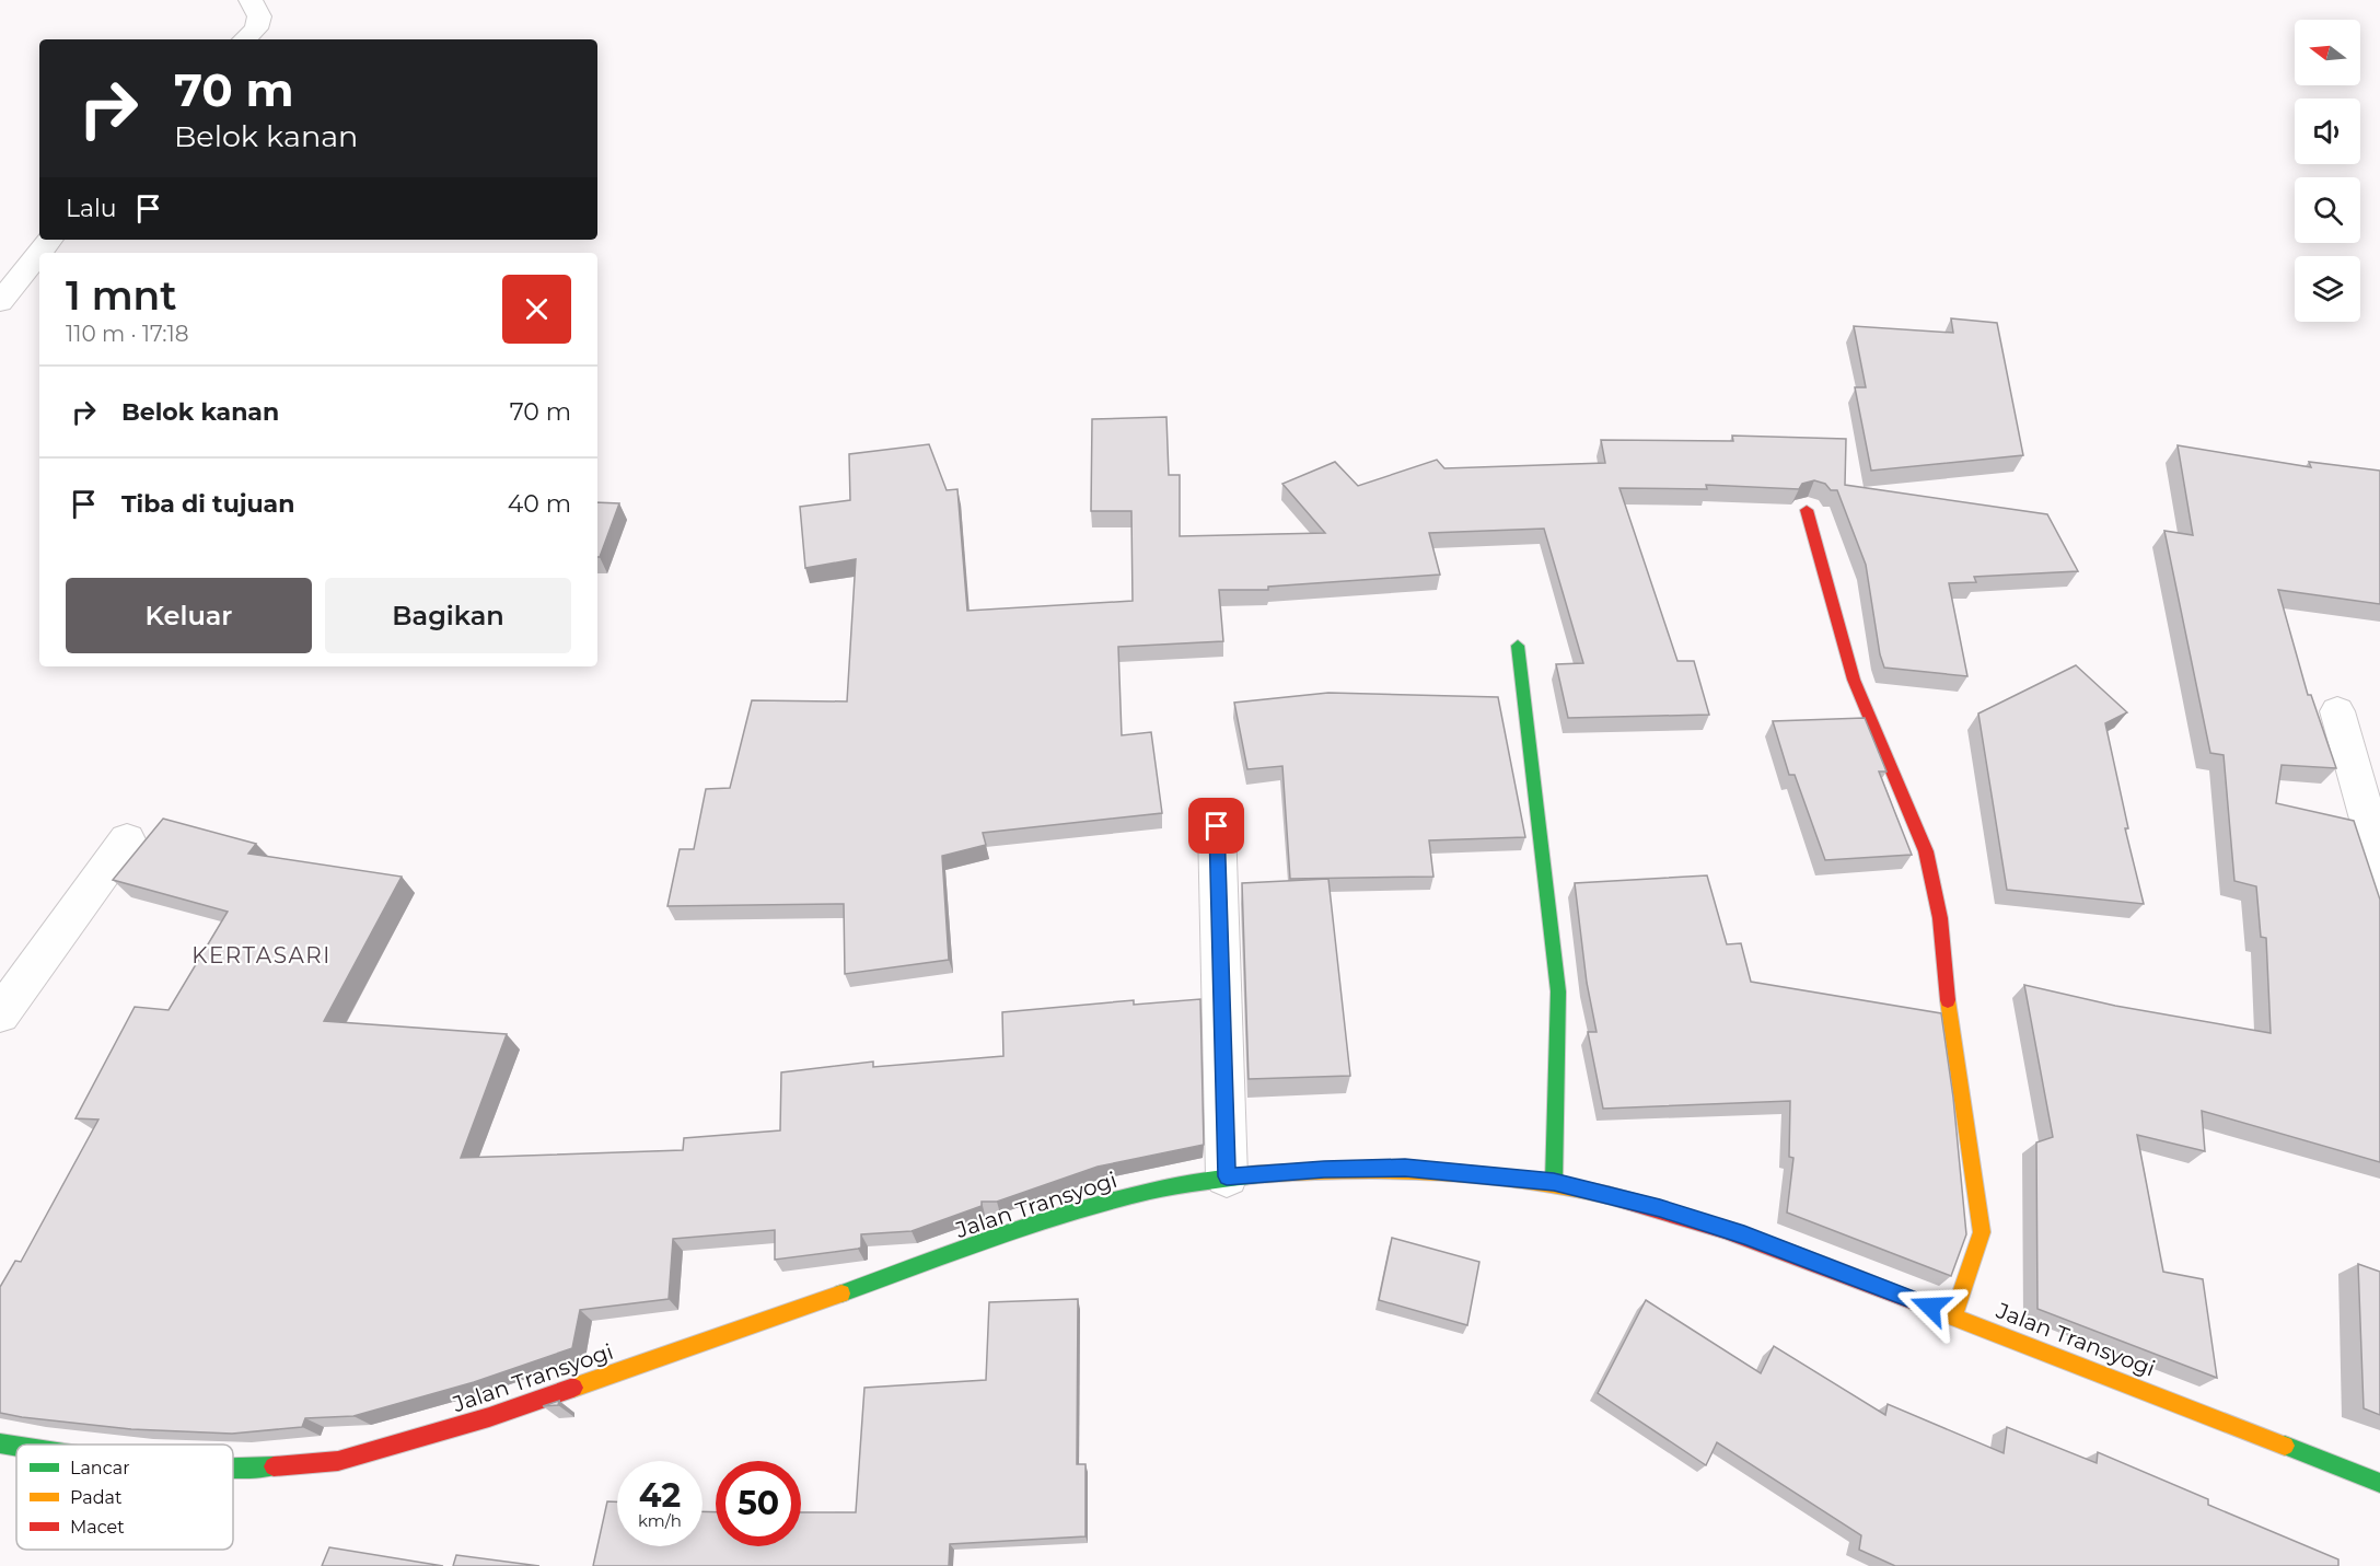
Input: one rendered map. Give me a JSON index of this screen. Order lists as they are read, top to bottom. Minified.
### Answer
{"streets":{"main road":["Jalan Transyogi"]},"districts":["KERTASARI"],"legend":["Lancar","Padat","Macet"],"north":"left","page":{"turn":["70 m","Belok kanan"],"then":"Lalu","heading":["1 mnt","110 m · 17:18"],"list":[{"name":"Belok kanan","value":"70 m"},{"name":"Tiba di tujuan","value":"40 m"}],"buttons":["Keluar","Bagikan"],"speed":"42 km/h","limit":"50"}}
